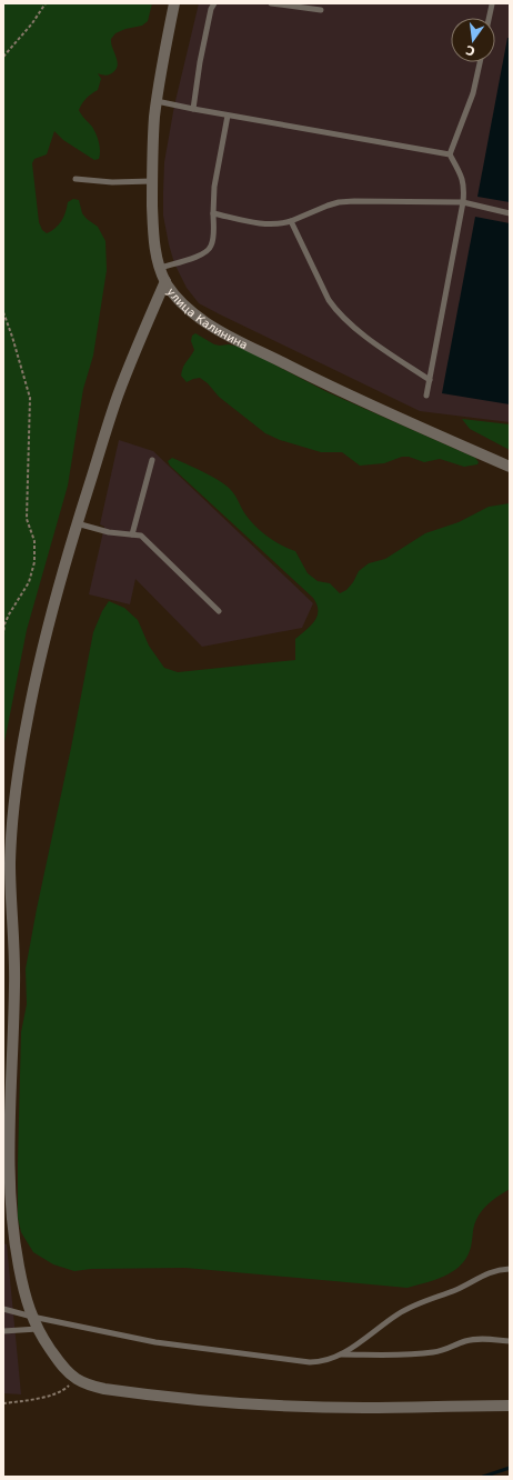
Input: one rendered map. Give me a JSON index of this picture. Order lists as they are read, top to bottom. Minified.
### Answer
{"streets":{"street":["улица Калинина"]},"north":"bottom"}
